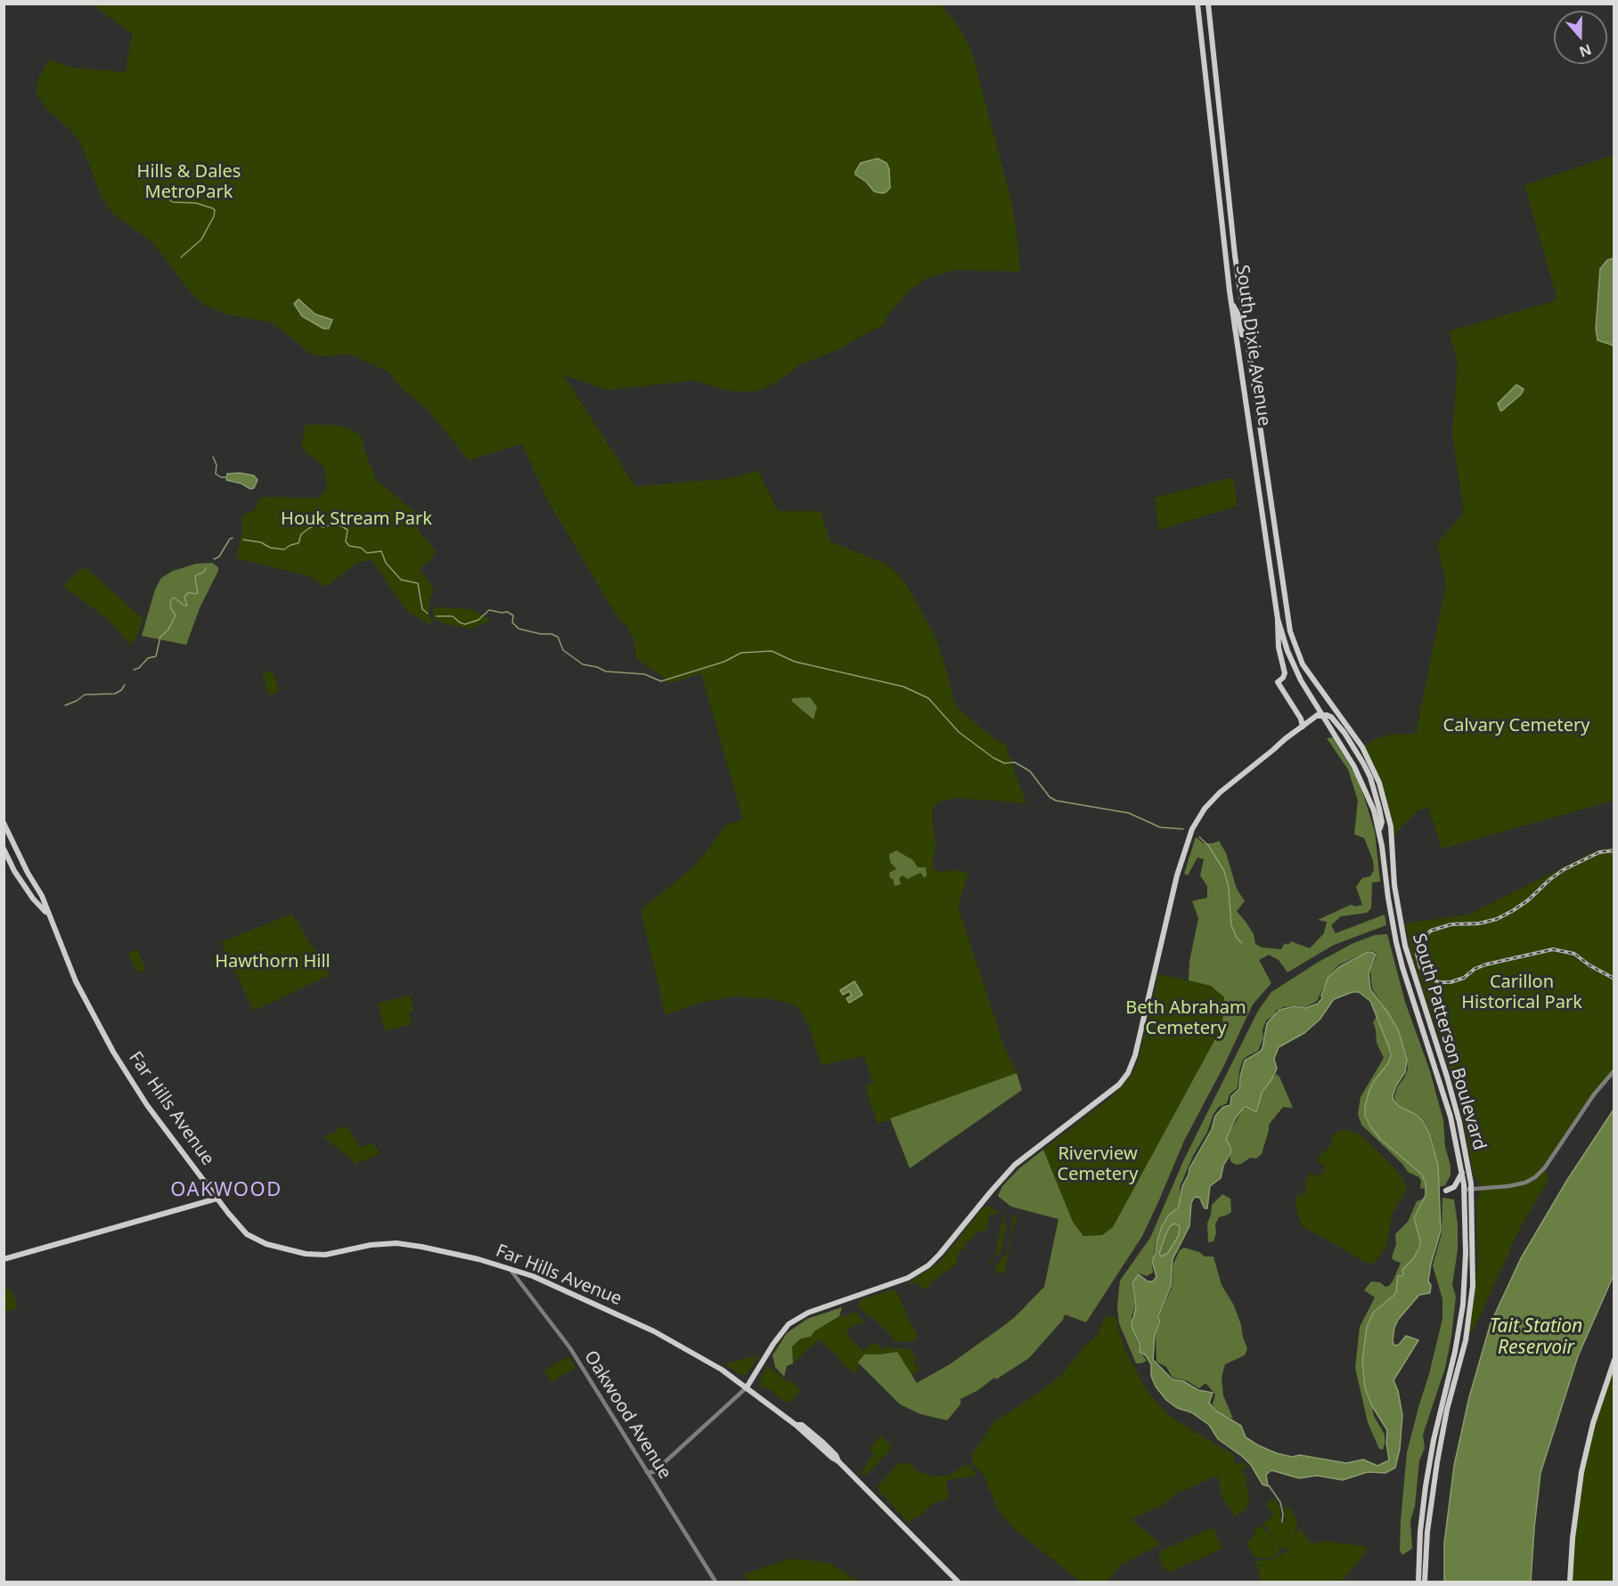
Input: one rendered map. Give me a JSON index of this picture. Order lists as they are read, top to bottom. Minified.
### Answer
{"streets":{"main road":["South Dixie Avenue","South Patterson Boulevard","Far Hills Avenue"],"street":["Oakwood Avenue"]},"crossings":[["South Dixie Avenue","South Patterson Boulevard"],["Far Hills Avenue","Oakwood Avenue"]],"districts":["OAKWOOD"],"water":["Tait Station Reservoir"],"parks":["Hills & Dales MetroPark","Houk Stream Park","Calvary Cemetery","Hawthorn Hill","Carillon Historical Park","Beth Abraham Cemetery","Riverview Cemetery"],"north":"bottom"}
